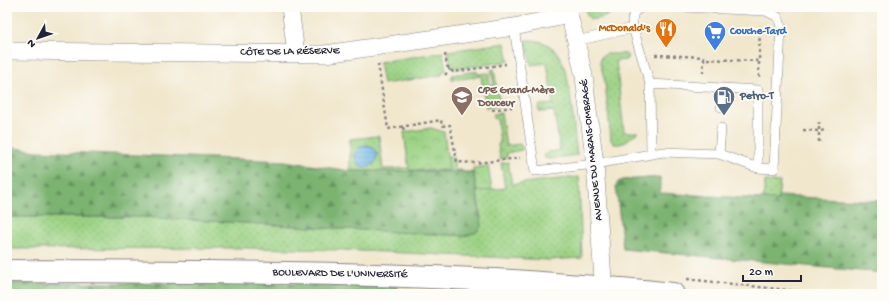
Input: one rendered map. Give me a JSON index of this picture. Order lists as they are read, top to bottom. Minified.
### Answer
{"streets":{"main road":["BOULEVARD DE L'UNIVERSITÉ"],"street":["CÔTE DE LA RÉSERVE","AVENUE DU MARAIS-OMBRAGÉ"]},"crossings":[["CÔTE DE LA RÉSERVE","AVENUE DU MARAIS-OMBRAGÉ"],["AVENUE DU MARAIS-OMBRAGÉ","BOULEVARD DE L'UNIVERSITÉ"]],"places":{"restaurant":["McDonald's"],"supermarket":["Couche-Tard"],"school or university":["CPE Grand-Mère Douceur"],"fuel station":["Petro-T"]},"scale_bar":"20 m","north":"bottom left"}
